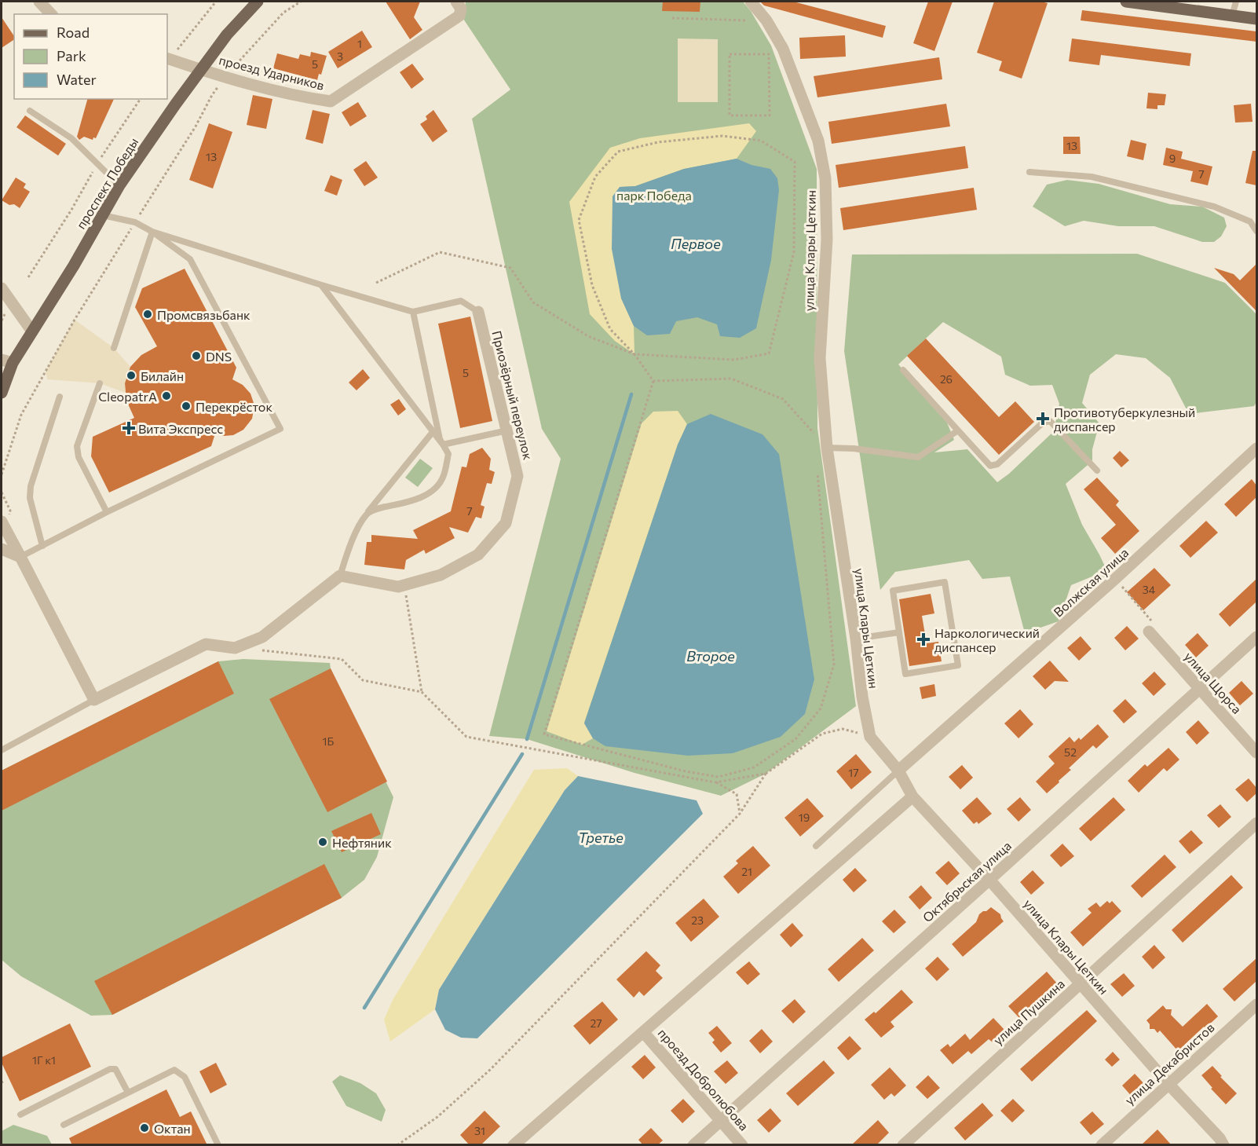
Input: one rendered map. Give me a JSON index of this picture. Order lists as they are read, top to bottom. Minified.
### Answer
{"streets":{"main road":["проспект Победы"],"street":["проезд Ударников","улица Клары Цеткин","Приозёрный переулок","Волжская улица","улица Щорса","Октябрьская улица","улица Пушкина","улица Декабристов","проезд Добролюбова"]},"crossings":[["проезд Ударников","проспект Победы"],["улица Клары Цеткин","Волжская улица"],["улица Клары Цеткин","Октябрьская улица"],["улица Клары Цеткин","улица Пушкина"],["улица Клары Цеткин","улица Декабристов"],["улица Щорса","Октябрьская улица"],["Октябрьская улица","проезд Добролюбова"]],"water":["Первое","Второе","Третье"],"parks":["парк Победa"],"places":{"other":["Промсвязьбанк","DNS","Билайн","CleopatrA","Перекрёсток","Нефтяник","Октан"],"health":["Противотуберкулезный диспансер","Вита Экспресс","Наркологический диспансер"]},"house_numbers":["1","3","5","13","1З","9","7","5","26","7","34","1Б","52","17","19","21","23","27","1Г к1","31"],"legend":["Road","Park","Water"]}
